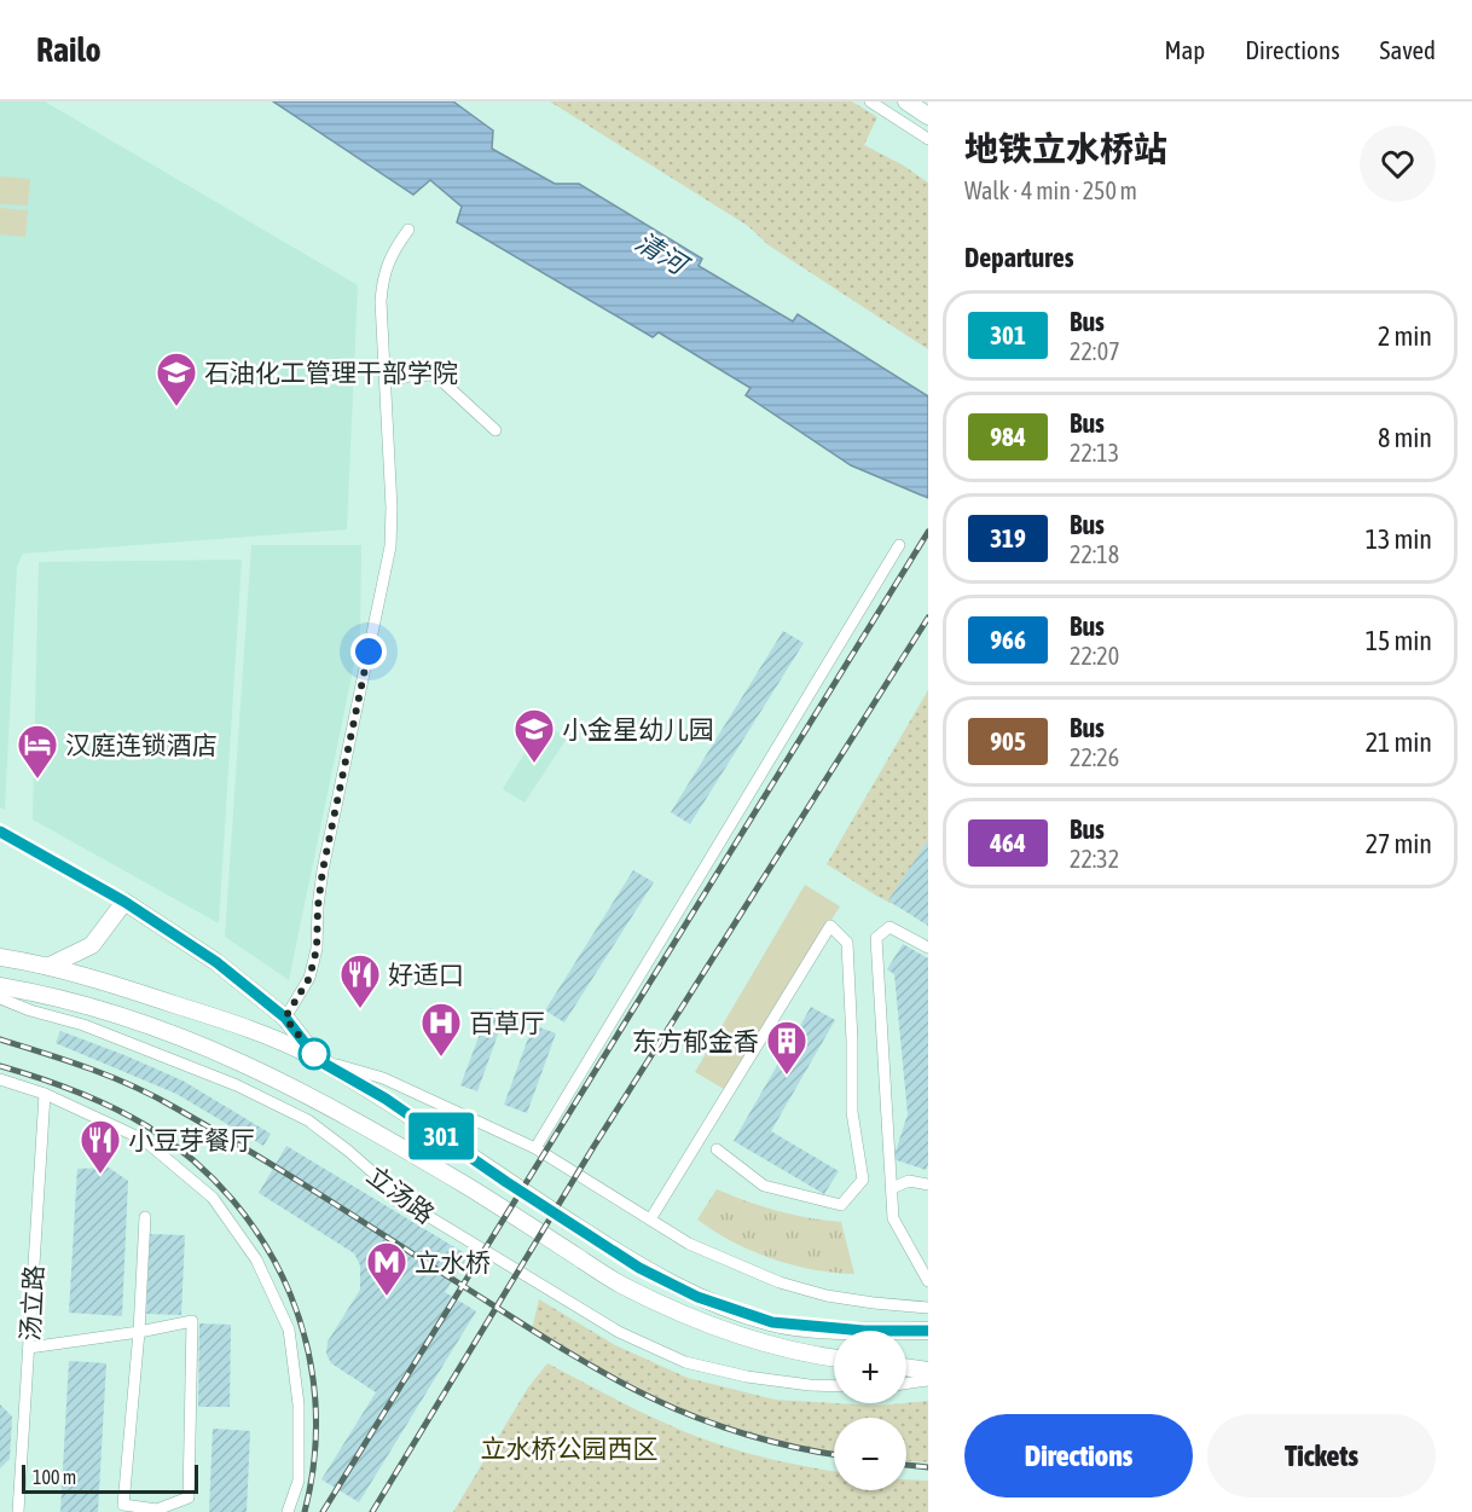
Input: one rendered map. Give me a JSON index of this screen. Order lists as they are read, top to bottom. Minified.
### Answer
{"streets":{"main road":["立汤路"],"street":["汤立路"]},"water":["清河"],"parks":["立水桥公园西区"],"places":{"school or university":["石油化工管理干部学院","小金星幼儿园"],"hotel":["汉庭连锁酒店"],"restaurant":["好适口","小豆芽餐厅"],"hospital":["百草厅"],"building":["东方郁金香"],"metro station":["立水桥"]},"lines":["bus line 301"],"scale_bar":"100 m","page":{"header":"Railo","nav":["Map","Directions","Saved"],"on_map":"301","heading":[["地铁立水桥站","Walk · 4 min · 250 m"],"Departures"],"list":[{"mark":"301","name":"Bus","note":"22:07","value":"2 min"},{"mark":"984","name":"Bus","note":"22:13","value":"8 min"},{"mark":"319","name":"Bus","note":"22:18","value":"13 min"},{"mark":"966","name":"Bus","note":"22:20","value":"15 min"},{"mark":"905","name":"Bus","note":"22:26","value":"21 min"},{"mark":"464","name":"Bus","note":"22:32","value":"27 min"}],"map_buttons":["+","−"],"buttons":["Directions","Tickets"],"scale":"100 m"}}
